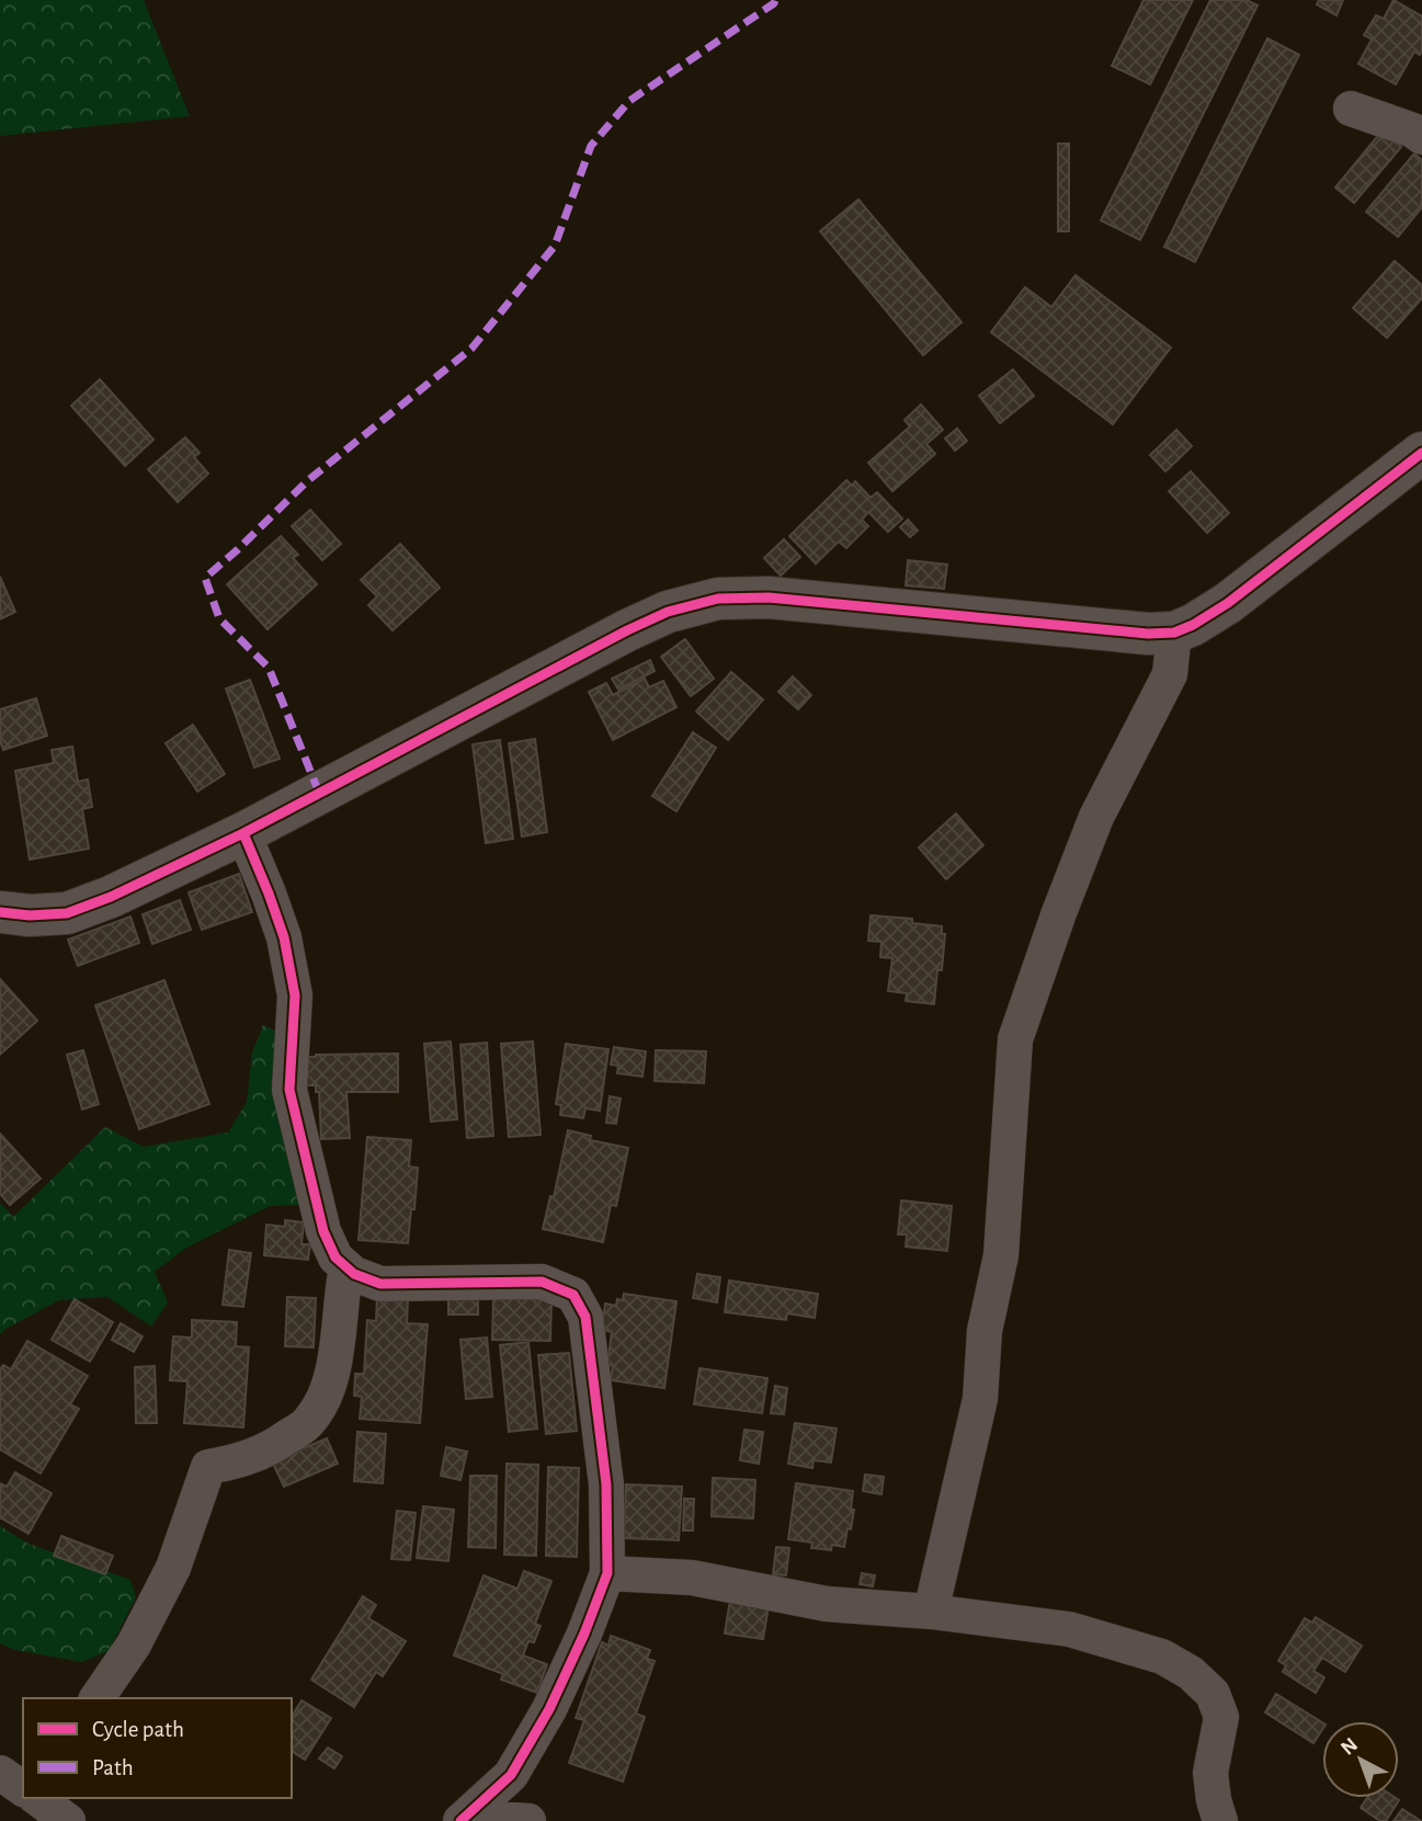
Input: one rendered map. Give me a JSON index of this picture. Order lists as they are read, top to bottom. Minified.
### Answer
{"legend":["Cycle path","Path"],"north":"top left"}
